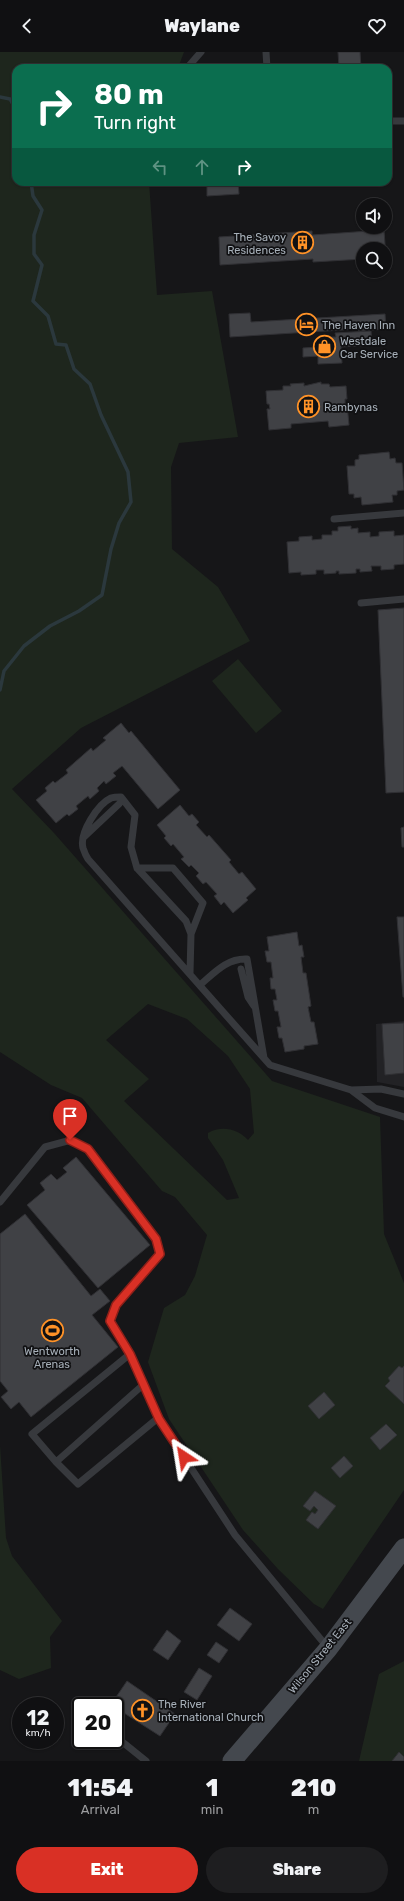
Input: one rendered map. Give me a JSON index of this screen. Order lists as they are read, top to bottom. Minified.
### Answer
{"streets":{"main road":["Wilson Street East"]},"places":{"building":["The Savoy Residences","Rambynas"],"hotel":["The Haven Inn"],"shop":["Westdale Car Service"],"sports":["Wentworth Arenas"],"church":["The River International Church"]},"page":{"header":"Waylane","turn":["80 m","Turn right"],"speed":"12 km/h","limit":"20","eta":["11:54","Arrival","1","min","210","m"],"buttons":["Exit","Share"]}}
